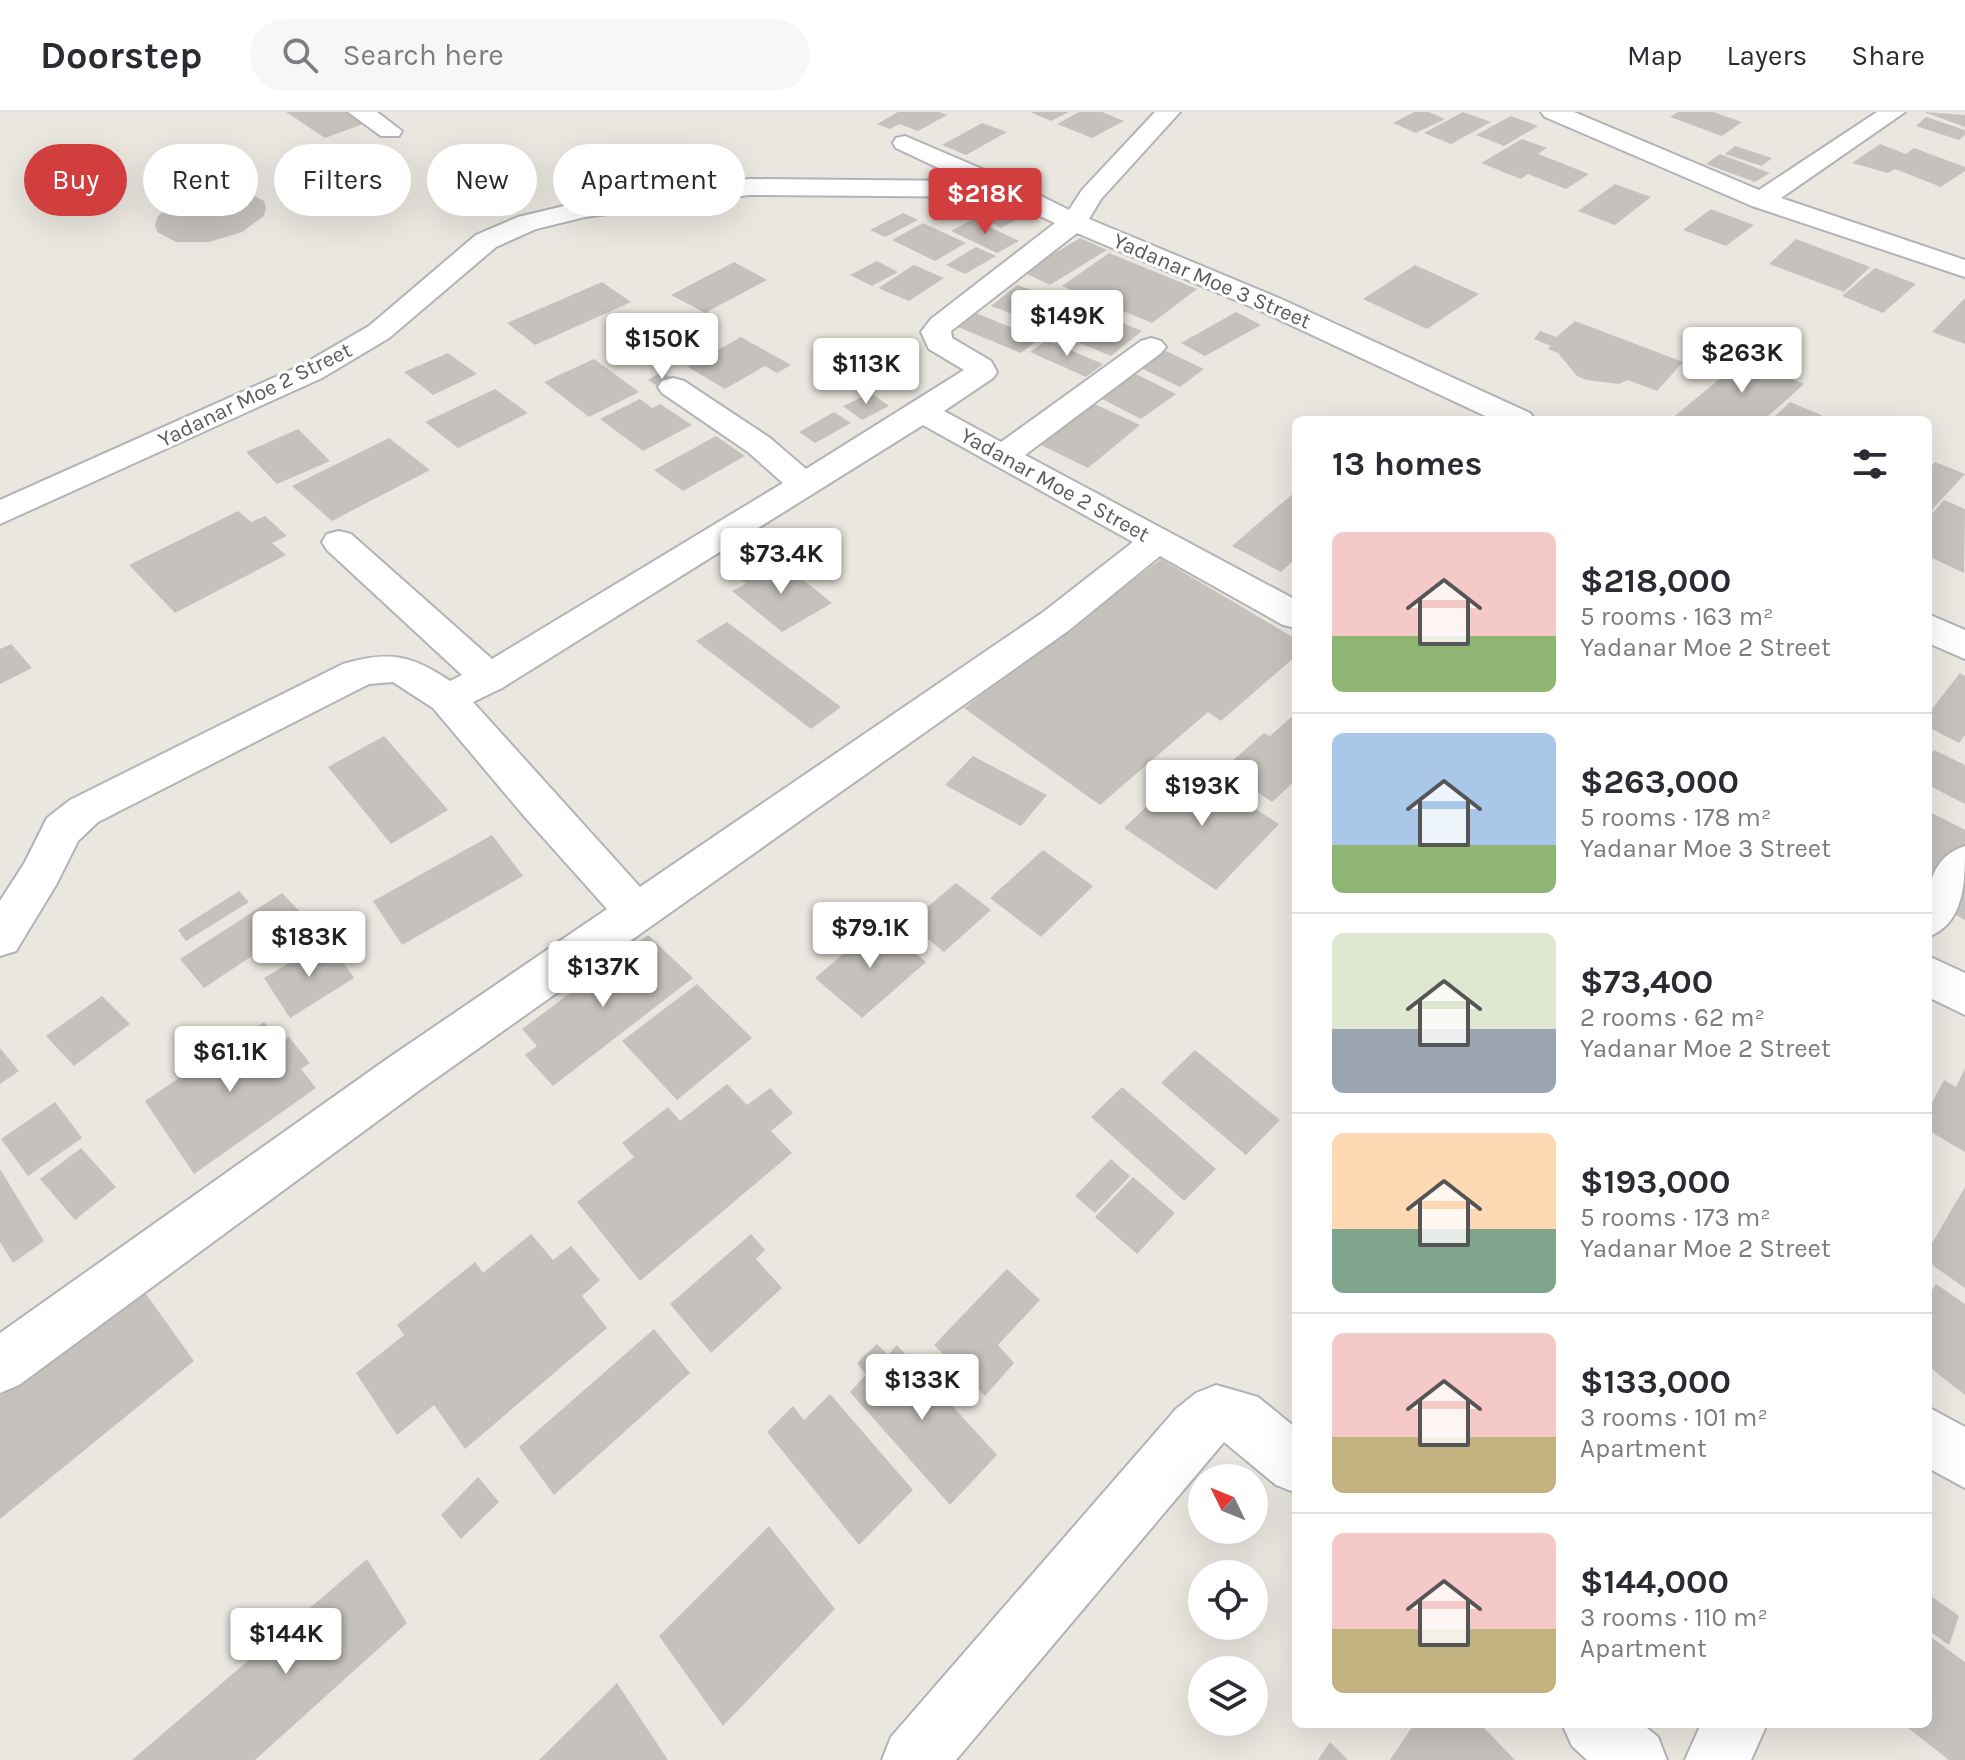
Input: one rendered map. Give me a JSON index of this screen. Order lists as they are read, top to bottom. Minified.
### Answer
{"streets":{"street":["Yadanar Moe 3 Street","Yadanar Moe 2 Street"]},"crossings":[["Yadanar Moe 3 Street","Yadanar Moe 2 Street"]],"north":"top left","page":{"header":"Doorstep","search":"Search here","nav":["Map","Layers","Share"],"chip":["Buy","Rent","Filters","New","Apartment"],"price":["$218K","$149K","$150K","$263K","$113K","$73.4K","$193K","$79.1K","$183K","$137K","$61.1K","$133K","$144K"],"heading":"13 homes","list":[{"name":"$218,000","note":"5 rooms · 163 m² · Yadanar Moe 2 Street"},{"name":"$263,000","note":"5 rooms · 178 m² · Yadanar Moe 3 Street"},{"name":"$73,400","note":"2 rooms · 62 m² · Yadanar Moe 2 Street"},{"name":"$193,000","note":"5 rooms · 173 m² · Yadanar Moe 2 Street"},{"name":"$133,000","note":"3 rooms · 101 m² · Apartment"},{"name":"$144,000","note":"3 rooms · 110 m² · Apartment"}]}}
